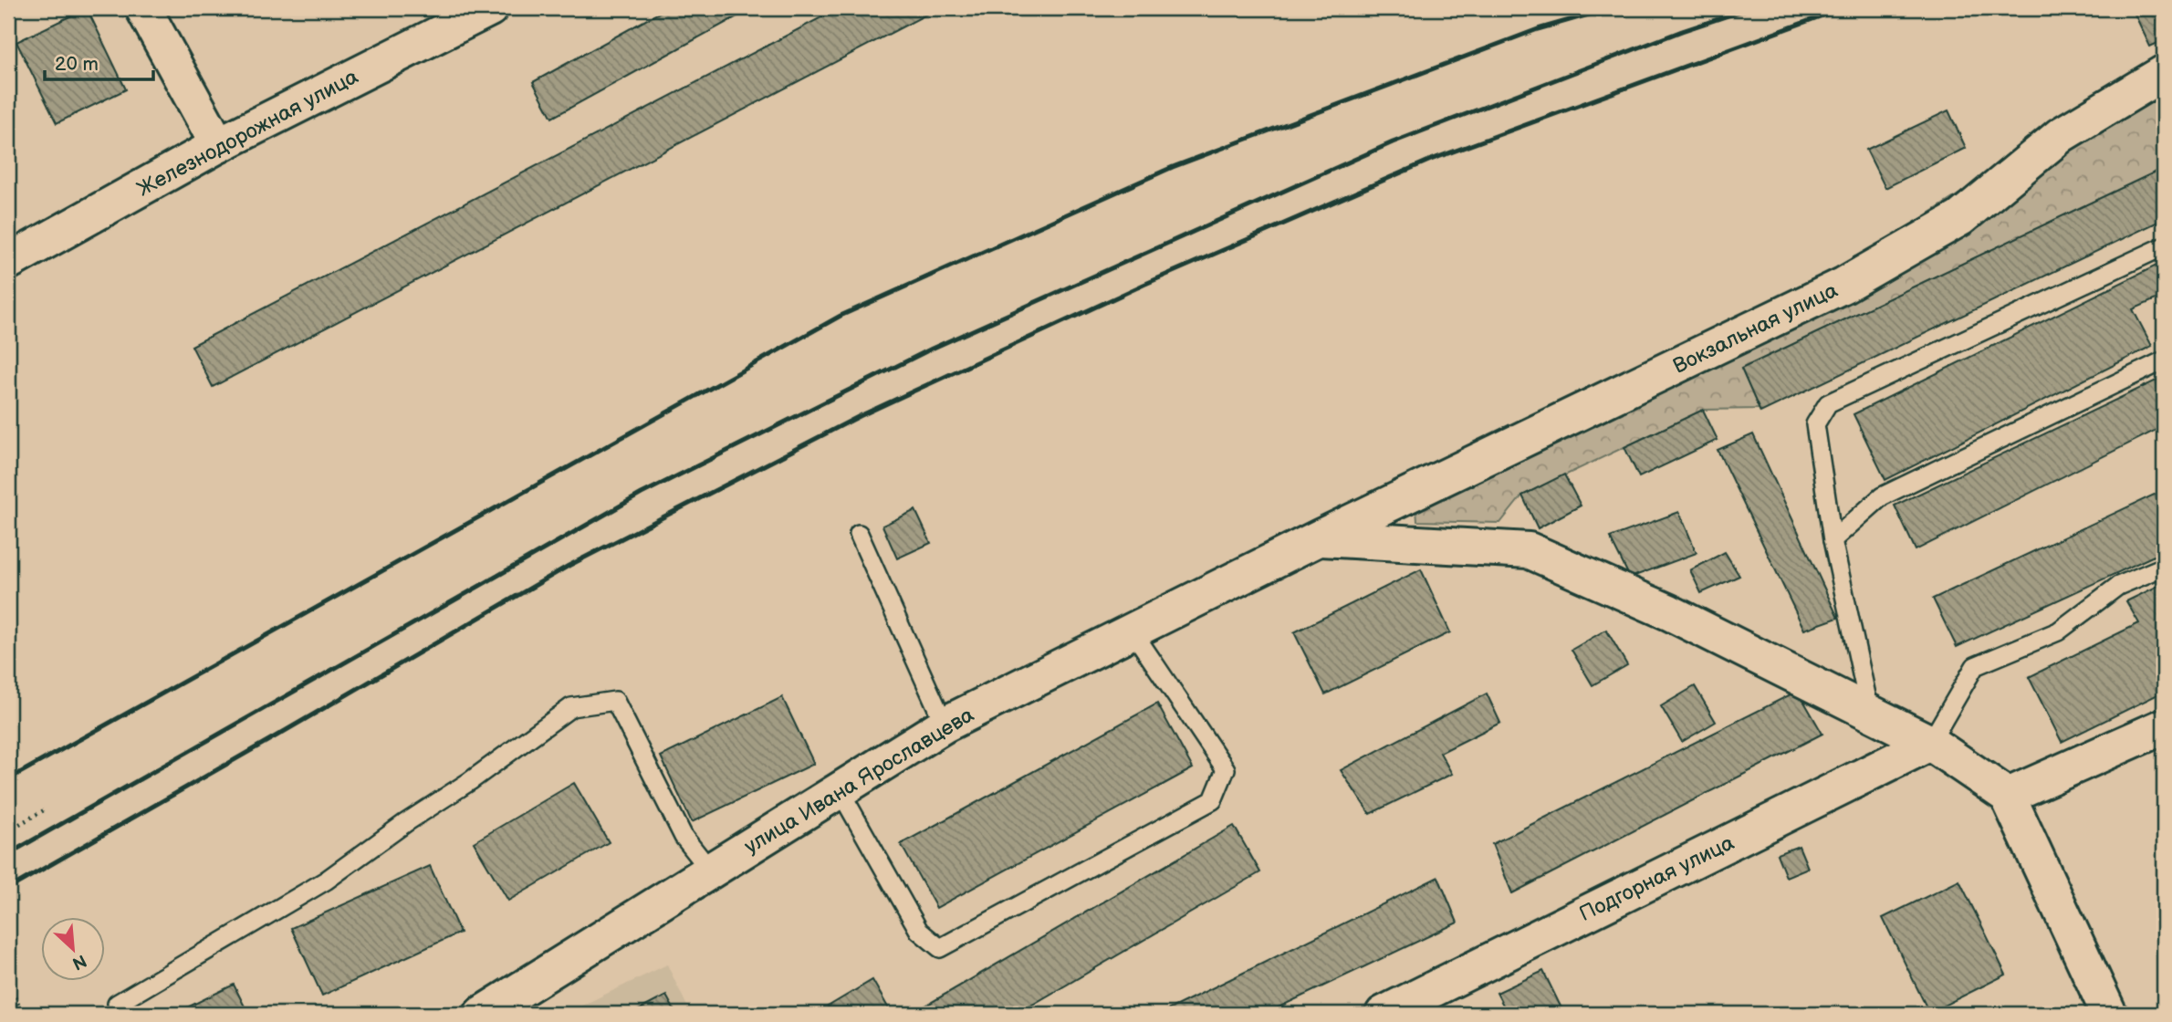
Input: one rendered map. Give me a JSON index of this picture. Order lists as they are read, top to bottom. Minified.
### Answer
{"streets":{"street":["Железнодорожная улица","Вокзальная улица","улица Ивана Ярославцева","Подгорная улица"]},"crossings":[["Вокзальная улица","улица Ивана Ярославцева"]],"scale_bar":"20 m","north":"bottom right"}
